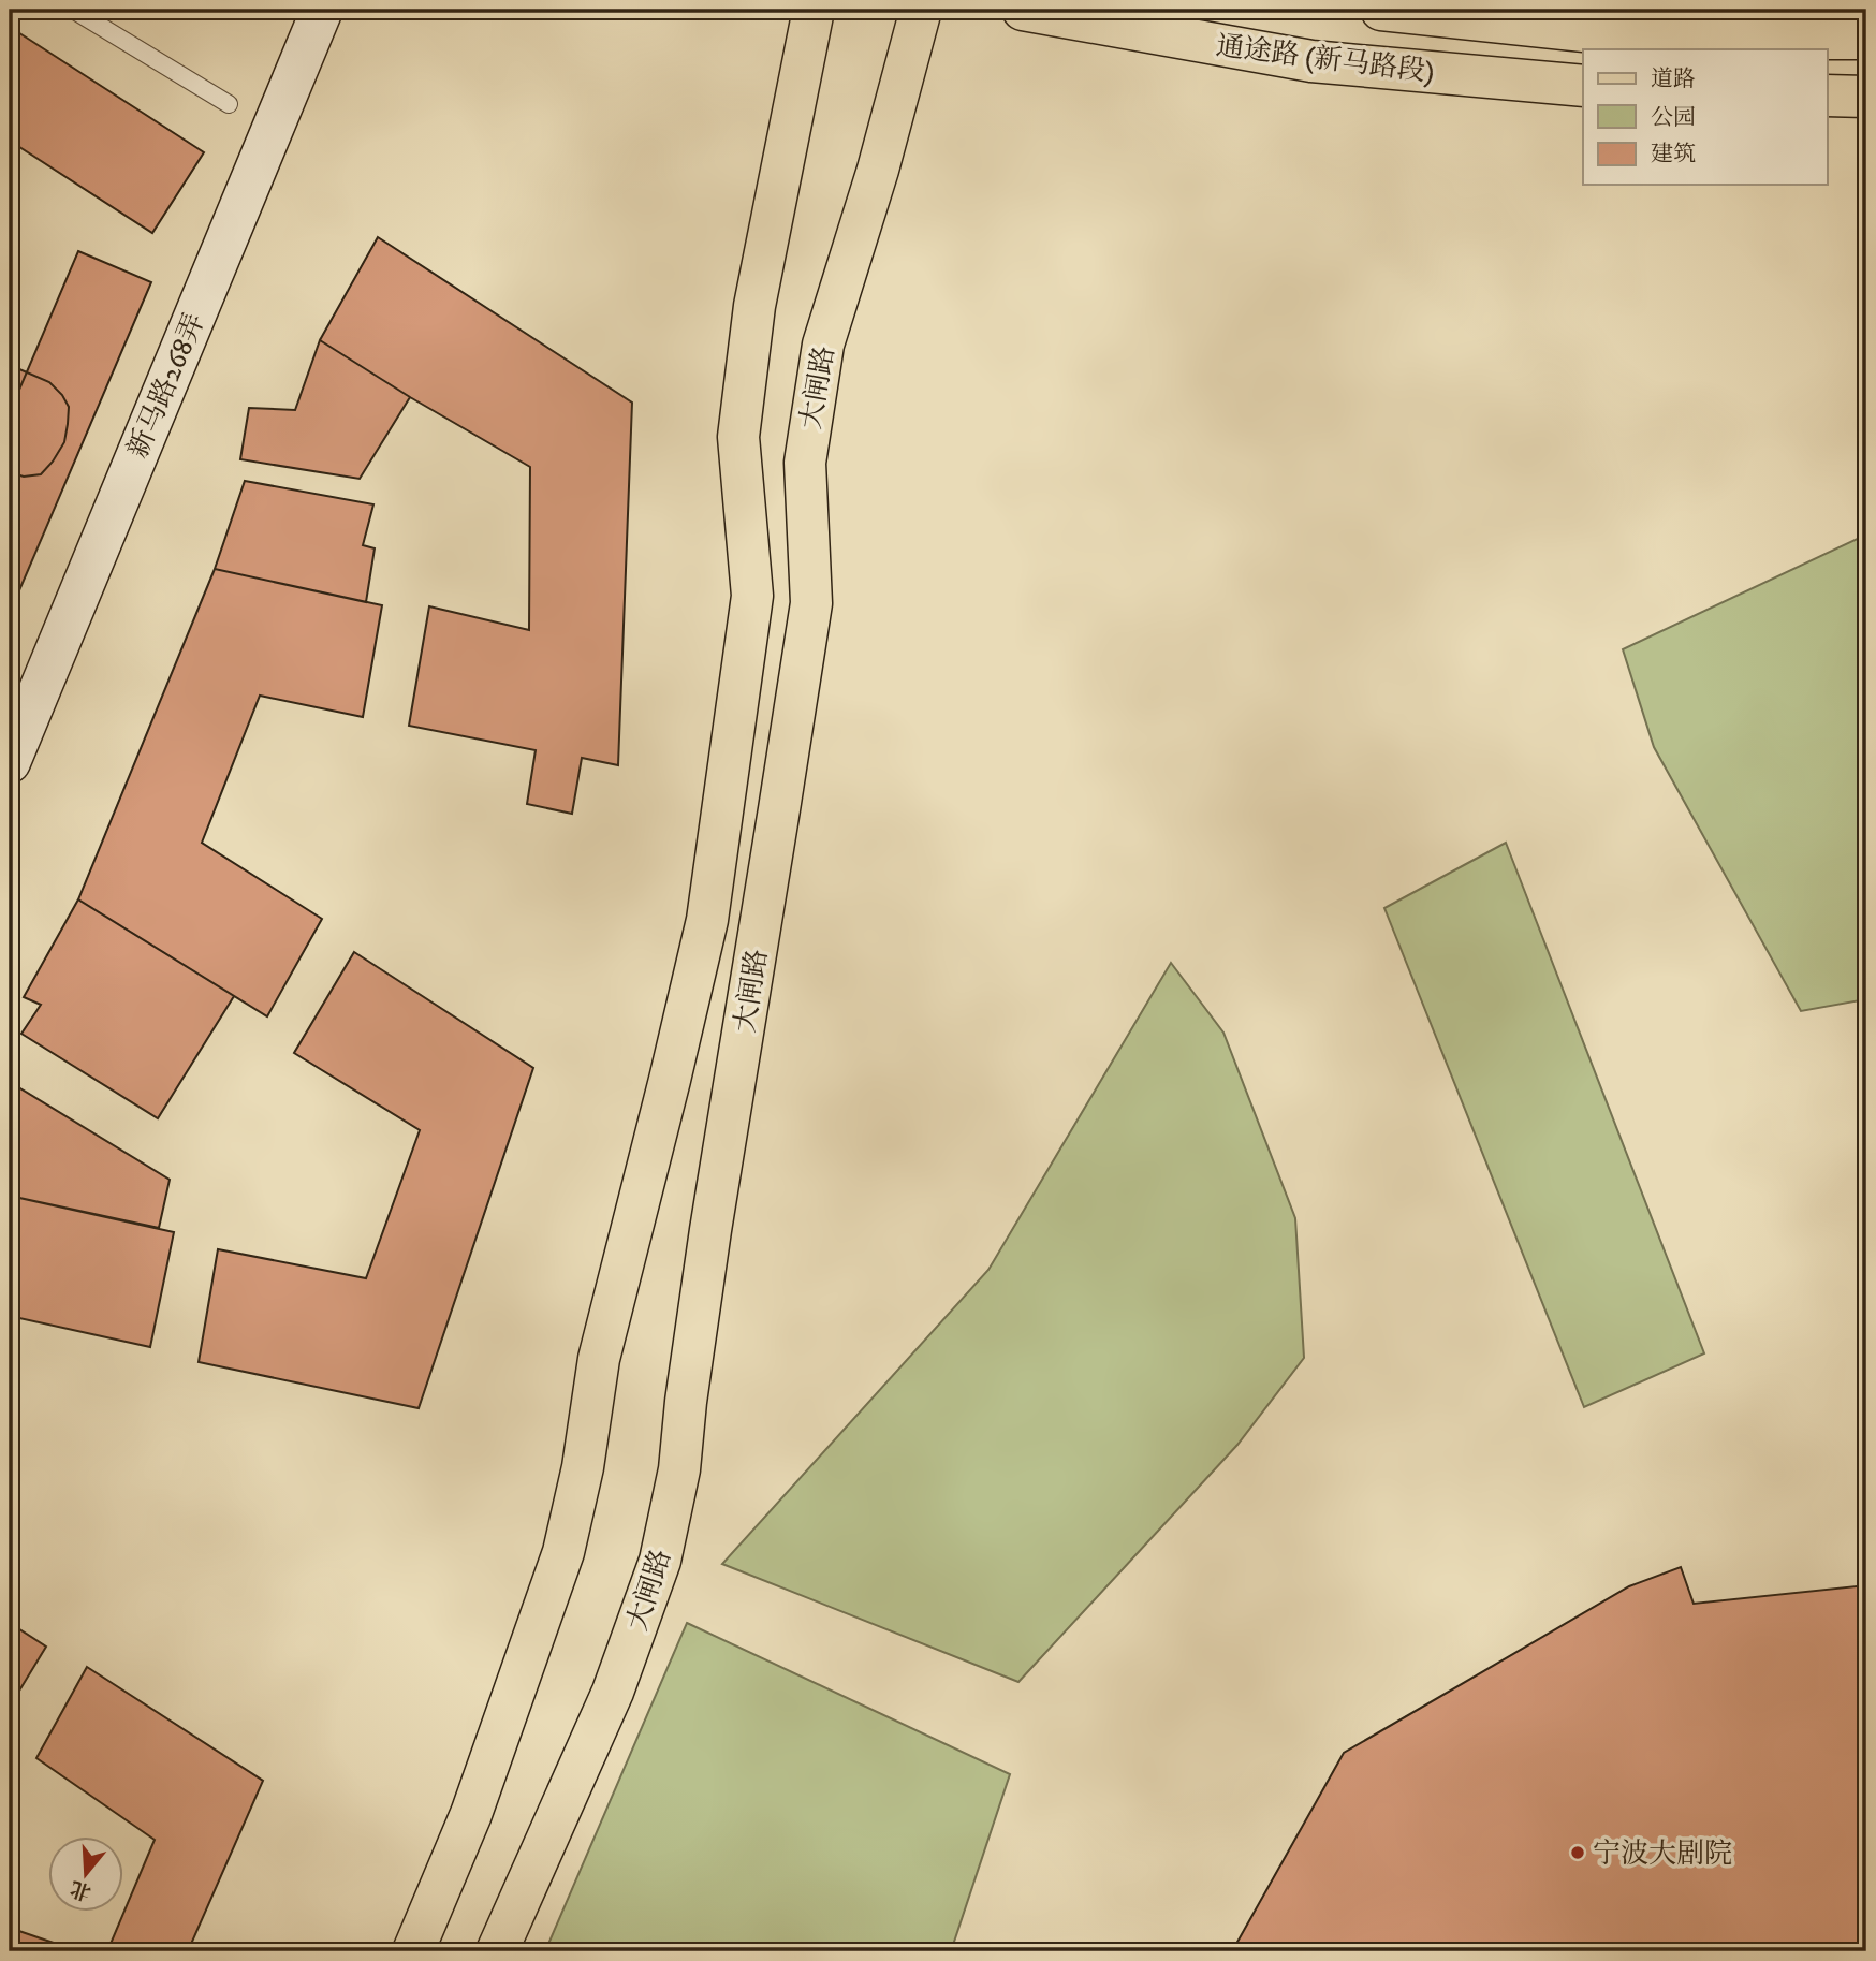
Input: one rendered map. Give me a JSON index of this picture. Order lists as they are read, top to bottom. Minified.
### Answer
{"streets":{"main road":["通途路 (新马路段)","大闸路"],"street":["新马路268弄"]},"places":["宁波大剧院"],"legend":["道路","公园","建筑"],"north":"bottom"}
